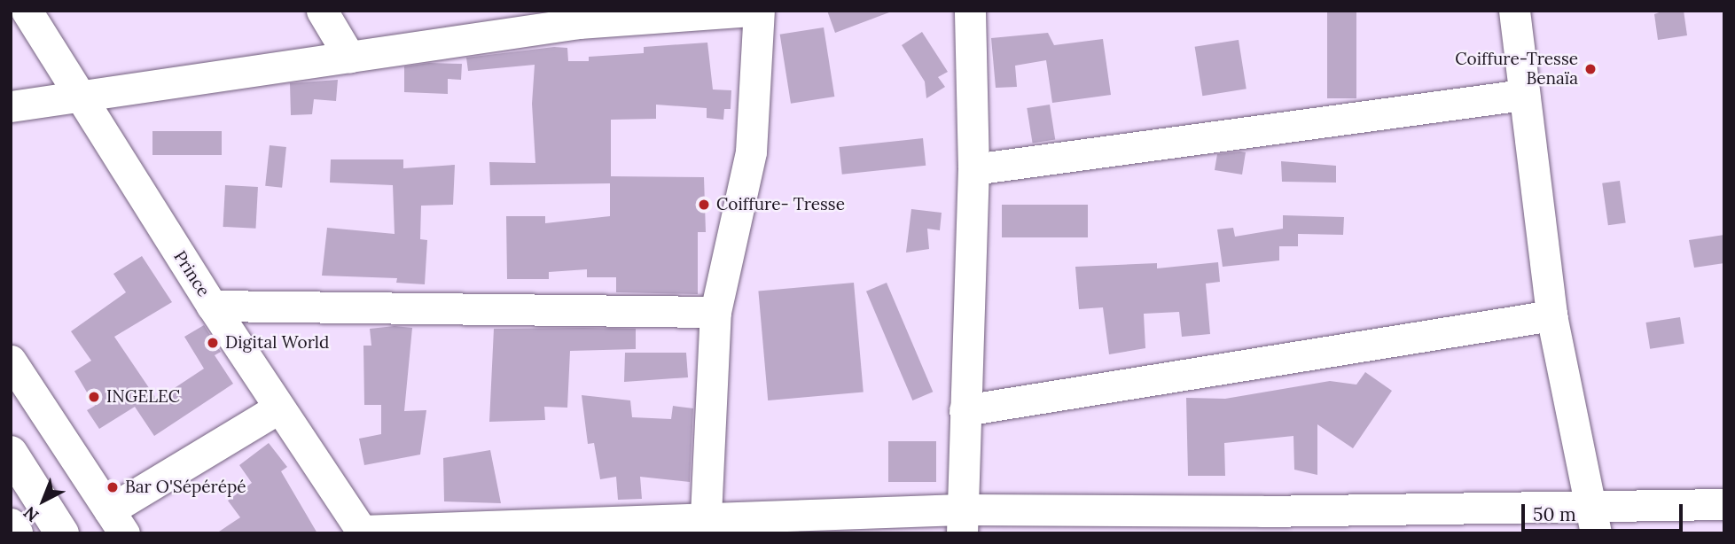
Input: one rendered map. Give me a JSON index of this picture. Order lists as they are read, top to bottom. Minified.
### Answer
{"streets":{"street":["Prince"]},"places":["Coiffure-Tresse Benaïa","Coiffure- Tresse","Digital World","INGELEC","Bar O'Sépérépé"],"scale_bar":"50 m","north":"bottom left"}
